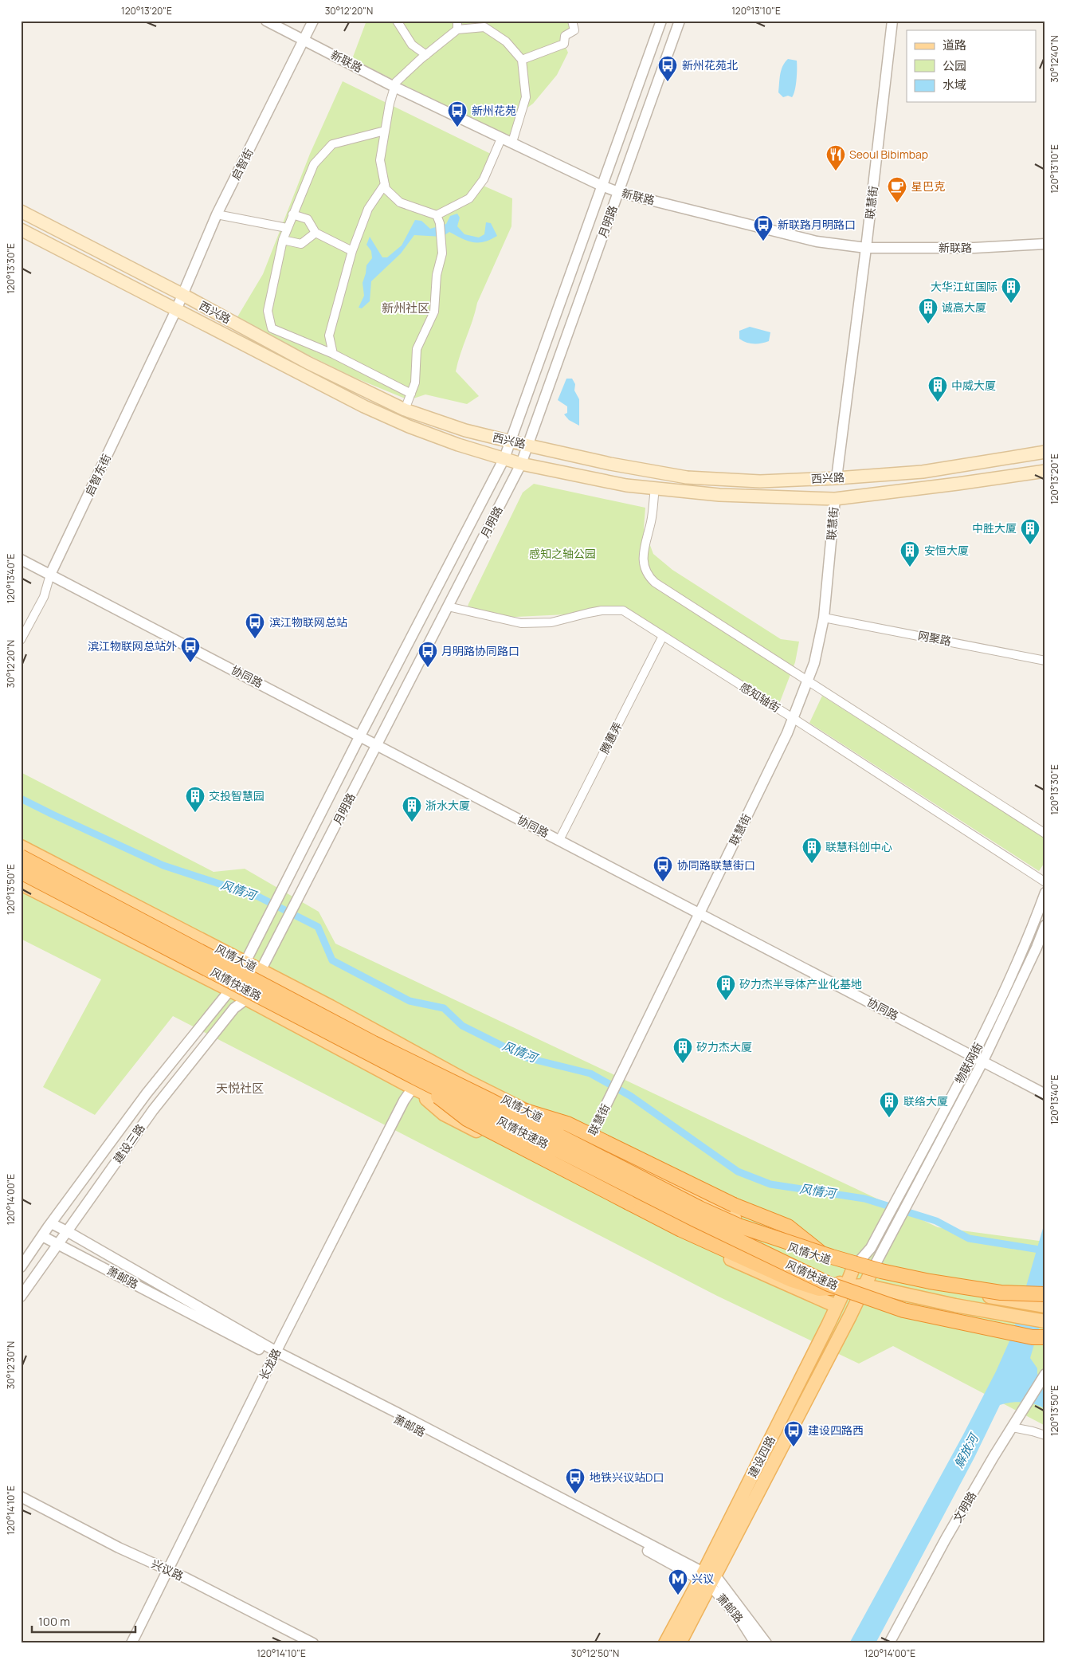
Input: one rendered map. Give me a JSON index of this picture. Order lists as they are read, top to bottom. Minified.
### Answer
{"streets":{"highway":["风情快速路"],"main road":["西兴路","风情大道","建设四路"],"street":["新联路","启智街","联慧街","月明路","启智东街","网聚路","协同路","感知轴街","腾蕙弄","物联网街","建设三路","萧邮路","长龙路","文明路","兴议路"]},"crossings":[["新联路","启智街"],["新联路","联慧街"],["新联路","月明路"],["启智街","西兴路"],["启智街","启智东街"],["联慧街","西兴路"],["联慧街","网聚路"],["联慧街","协同路"],["联慧街","感知轴街"],["联慧街","风情大道"],["月明路","西兴路"],["月明路","协同路"],["月明路","感知轴街"],["月明路","风情大道"],["月明路","建设三路"],["西兴路","启智东街"],["启智东街","协同路"],["协同路","腾蕙弄"],["协同路","物联网街"],["感知轴街","腾蕙弄"],["风情大道","风情快速路"],["风情大道","物联网街"],["风情大道","建设三路"],["风情大道","长龙路"],["风情大道","建设四路"],["风情快速路","长龙路"],["物联网街","建设四路"],["建设三路","萧邮路"],["萧邮路","长龙路"],["萧邮路","建设四路"],["长龙路","兴议路"]],"districts":["新州社区","天悦社区"],"water":["风情河","解放河"],"parks":["感知之轴公园"],"places":{"bus stop":["新州花苑北","新州花苑","新联路月明路口","滨江物联网总站","滨江物联网总站外","月明路协同路口","协同路联慧街口","建设四路西","地铁兴议站D口"],"restaurant":["Seoul Bibimbap"],"cafe":["星巴克"],"building":["大华江虹国际","诚高大厦","中威大厦","中胜大厦","安恒大厦","交投智慧园","浙水大厦","联慧科创中心","矽力杰半导体产业化基地","矽力杰大厦","联络大厦"],"metro station":["兴议"]},"legend":["道路","公园","水域"],"scale_bar":"100 m","coordinates":["120°13'20\"E","30°12'20\"N","120°13'10\"E","30°12'40\"N","120°13'30\"E","120°13'40\"E","120°13'50\"E","120°14'00\"E","30°12'30\"N","120°14'10\"E","30°12'50\"N"]}
